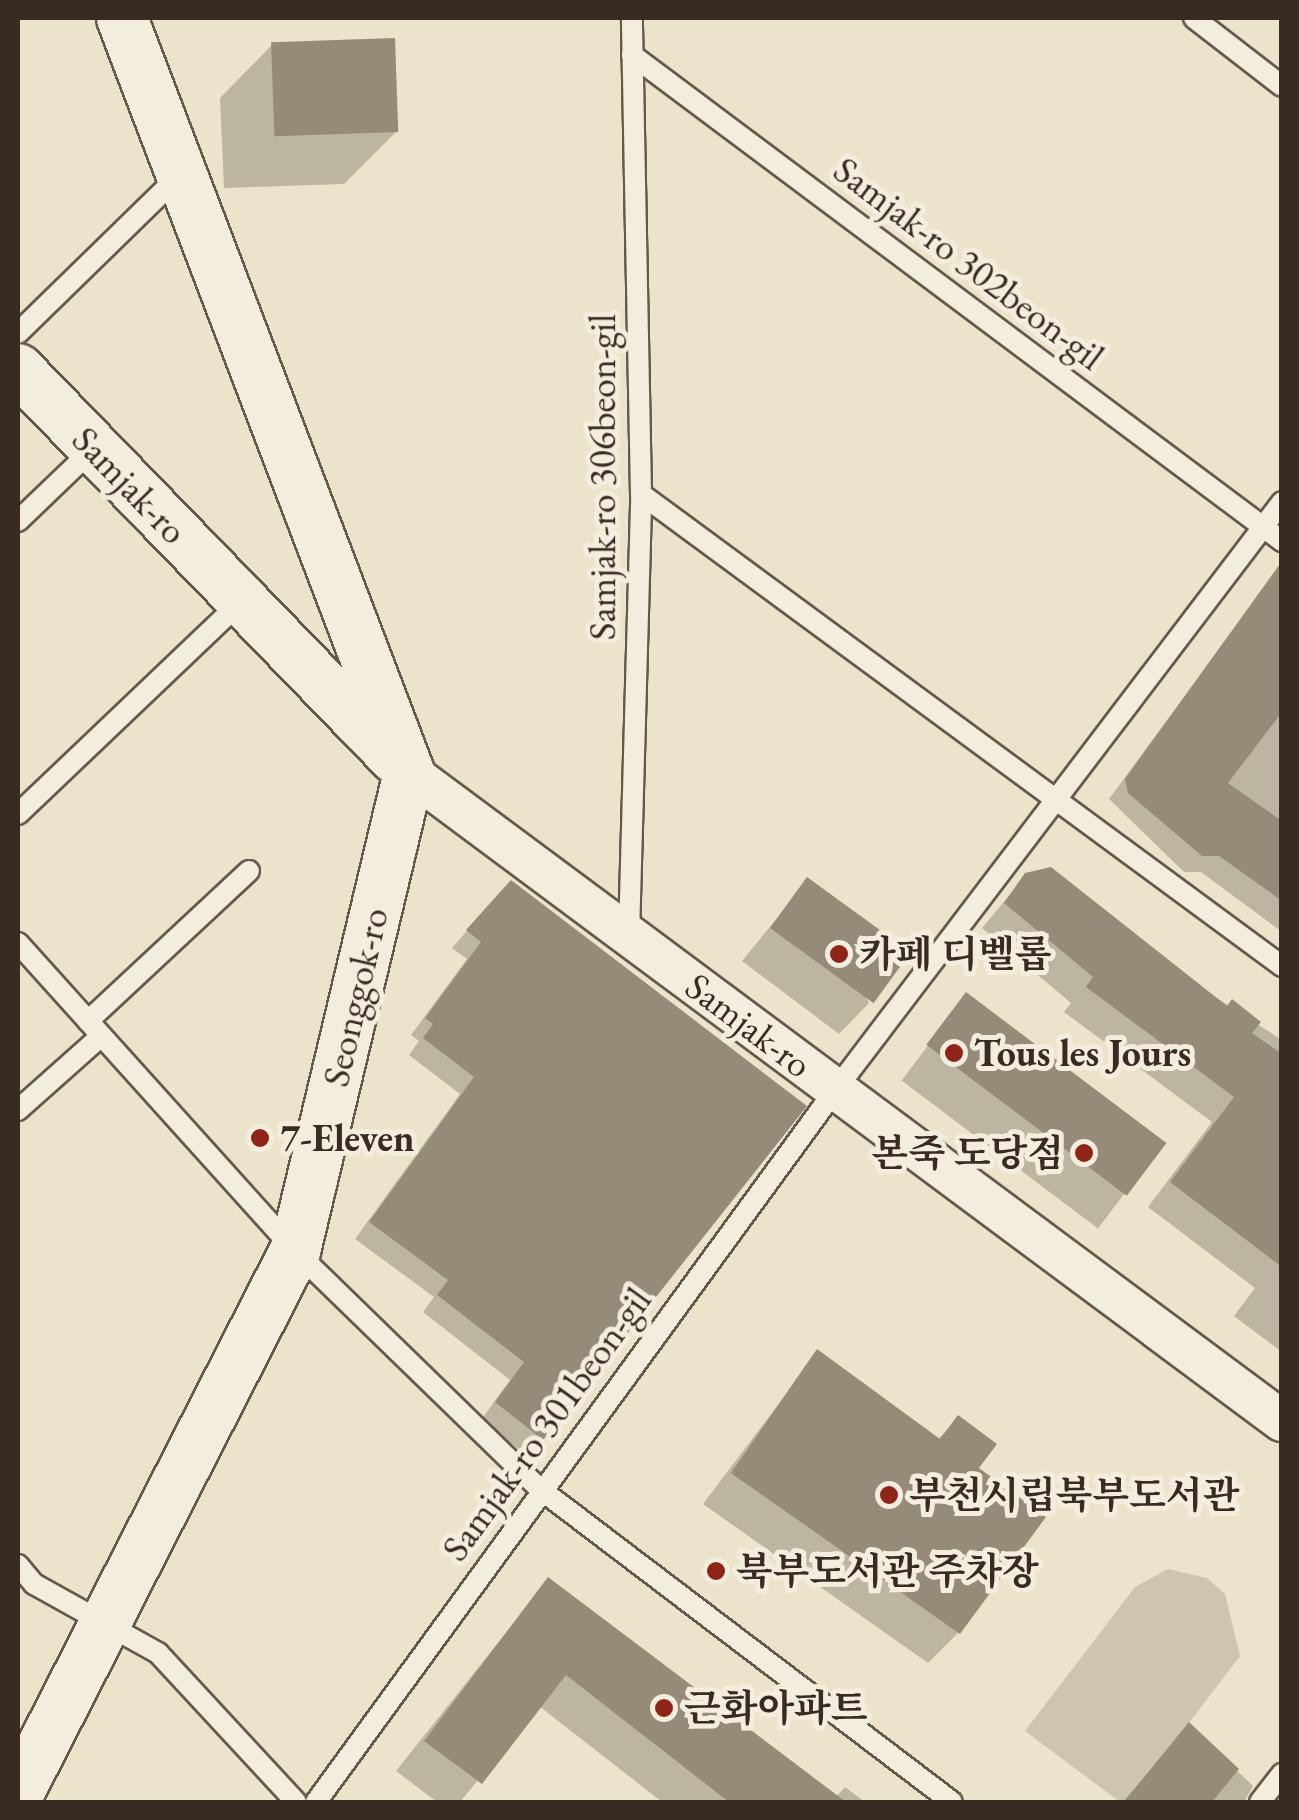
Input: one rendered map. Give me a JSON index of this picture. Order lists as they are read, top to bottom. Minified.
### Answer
{"streets":{"street":["Samjak-ro","Seonggok-ro"],"lane":["Samjak-ro 302beon-gil","Samjak-ro 306beon-gil","Samjak-ro 301beon-gil"]},"crossings":[["Samjak-ro 302beon-gil","Samjak-ro 306beon-gil"],["Samjak-ro 306beon-gil","Samjak-ro"],["Samjak-ro","Seonggok-ro"],["Samjak-ro","Samjak-ro 301beon-gil"]],"places":["카페 디벨롭","Tous les Jours","7-Eleven","본죽 도당점","부천시립북부도서관","북부도서관 주차장","근화아파트"]}
